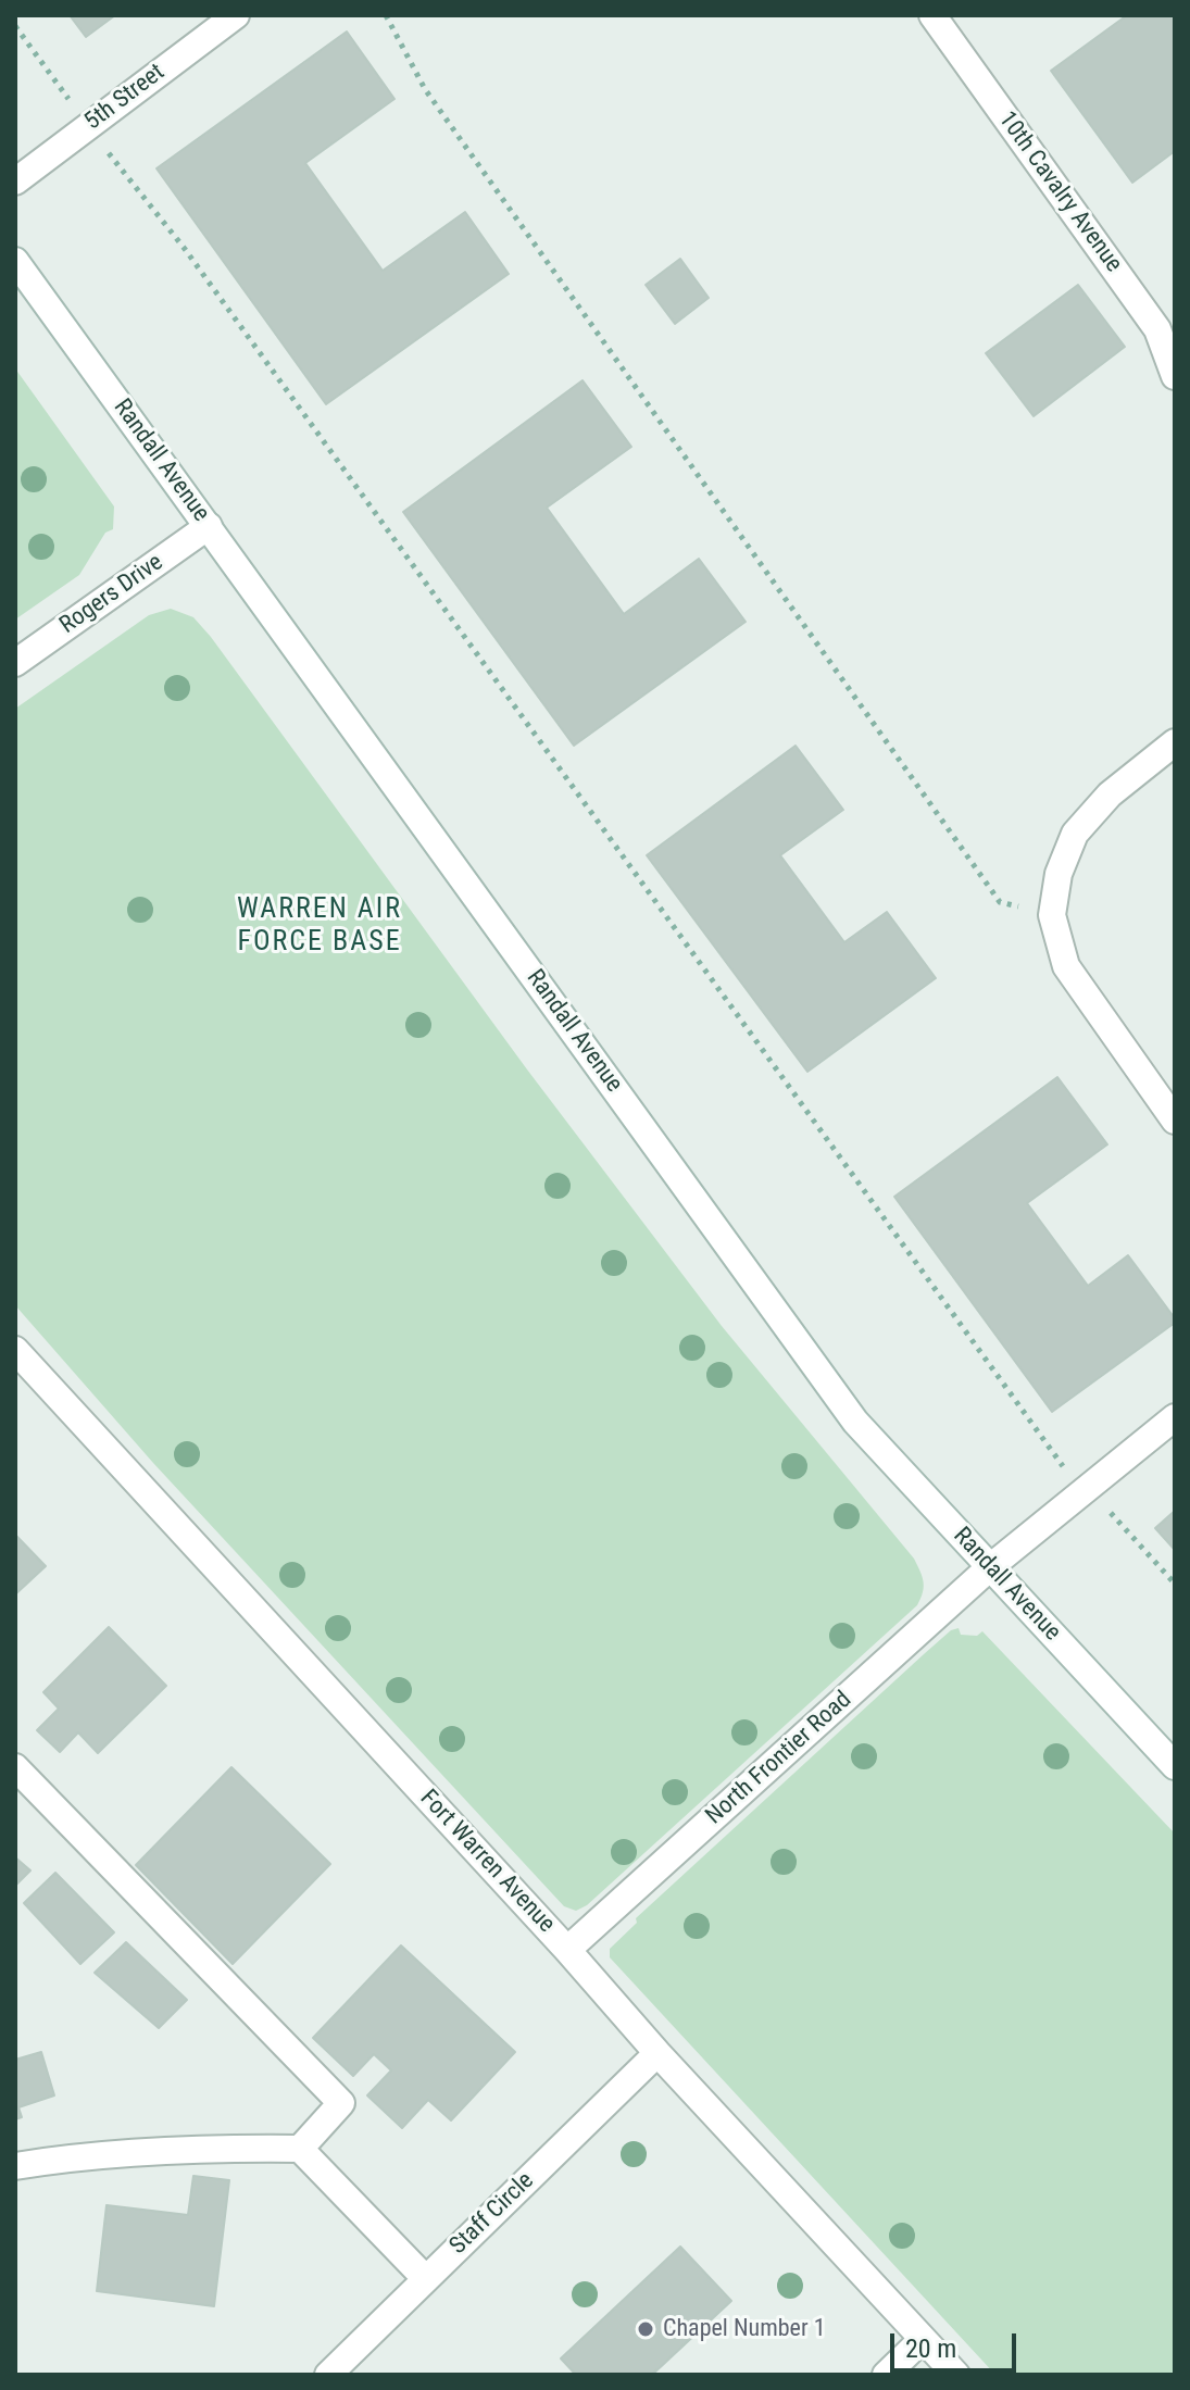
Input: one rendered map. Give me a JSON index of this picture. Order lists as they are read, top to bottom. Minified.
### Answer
{"streets":{"street":["5th Street","10th Cavalry Avenue","Randall Avenue","Rogers Drive","North Frontier Road","Fort Warren Avenue","Staff Circle"]},"crossings":[["Randall Avenue","Rogers Drive"],["Randall Avenue","North Frontier Road"],["North Frontier Road","Fort Warren Avenue"],["Fort Warren Avenue","Staff Circle"]],"districts":["WARREN AIR FORCE BASE"],"places":["Chapel Number 1"],"scale_bar":"20 m"}
